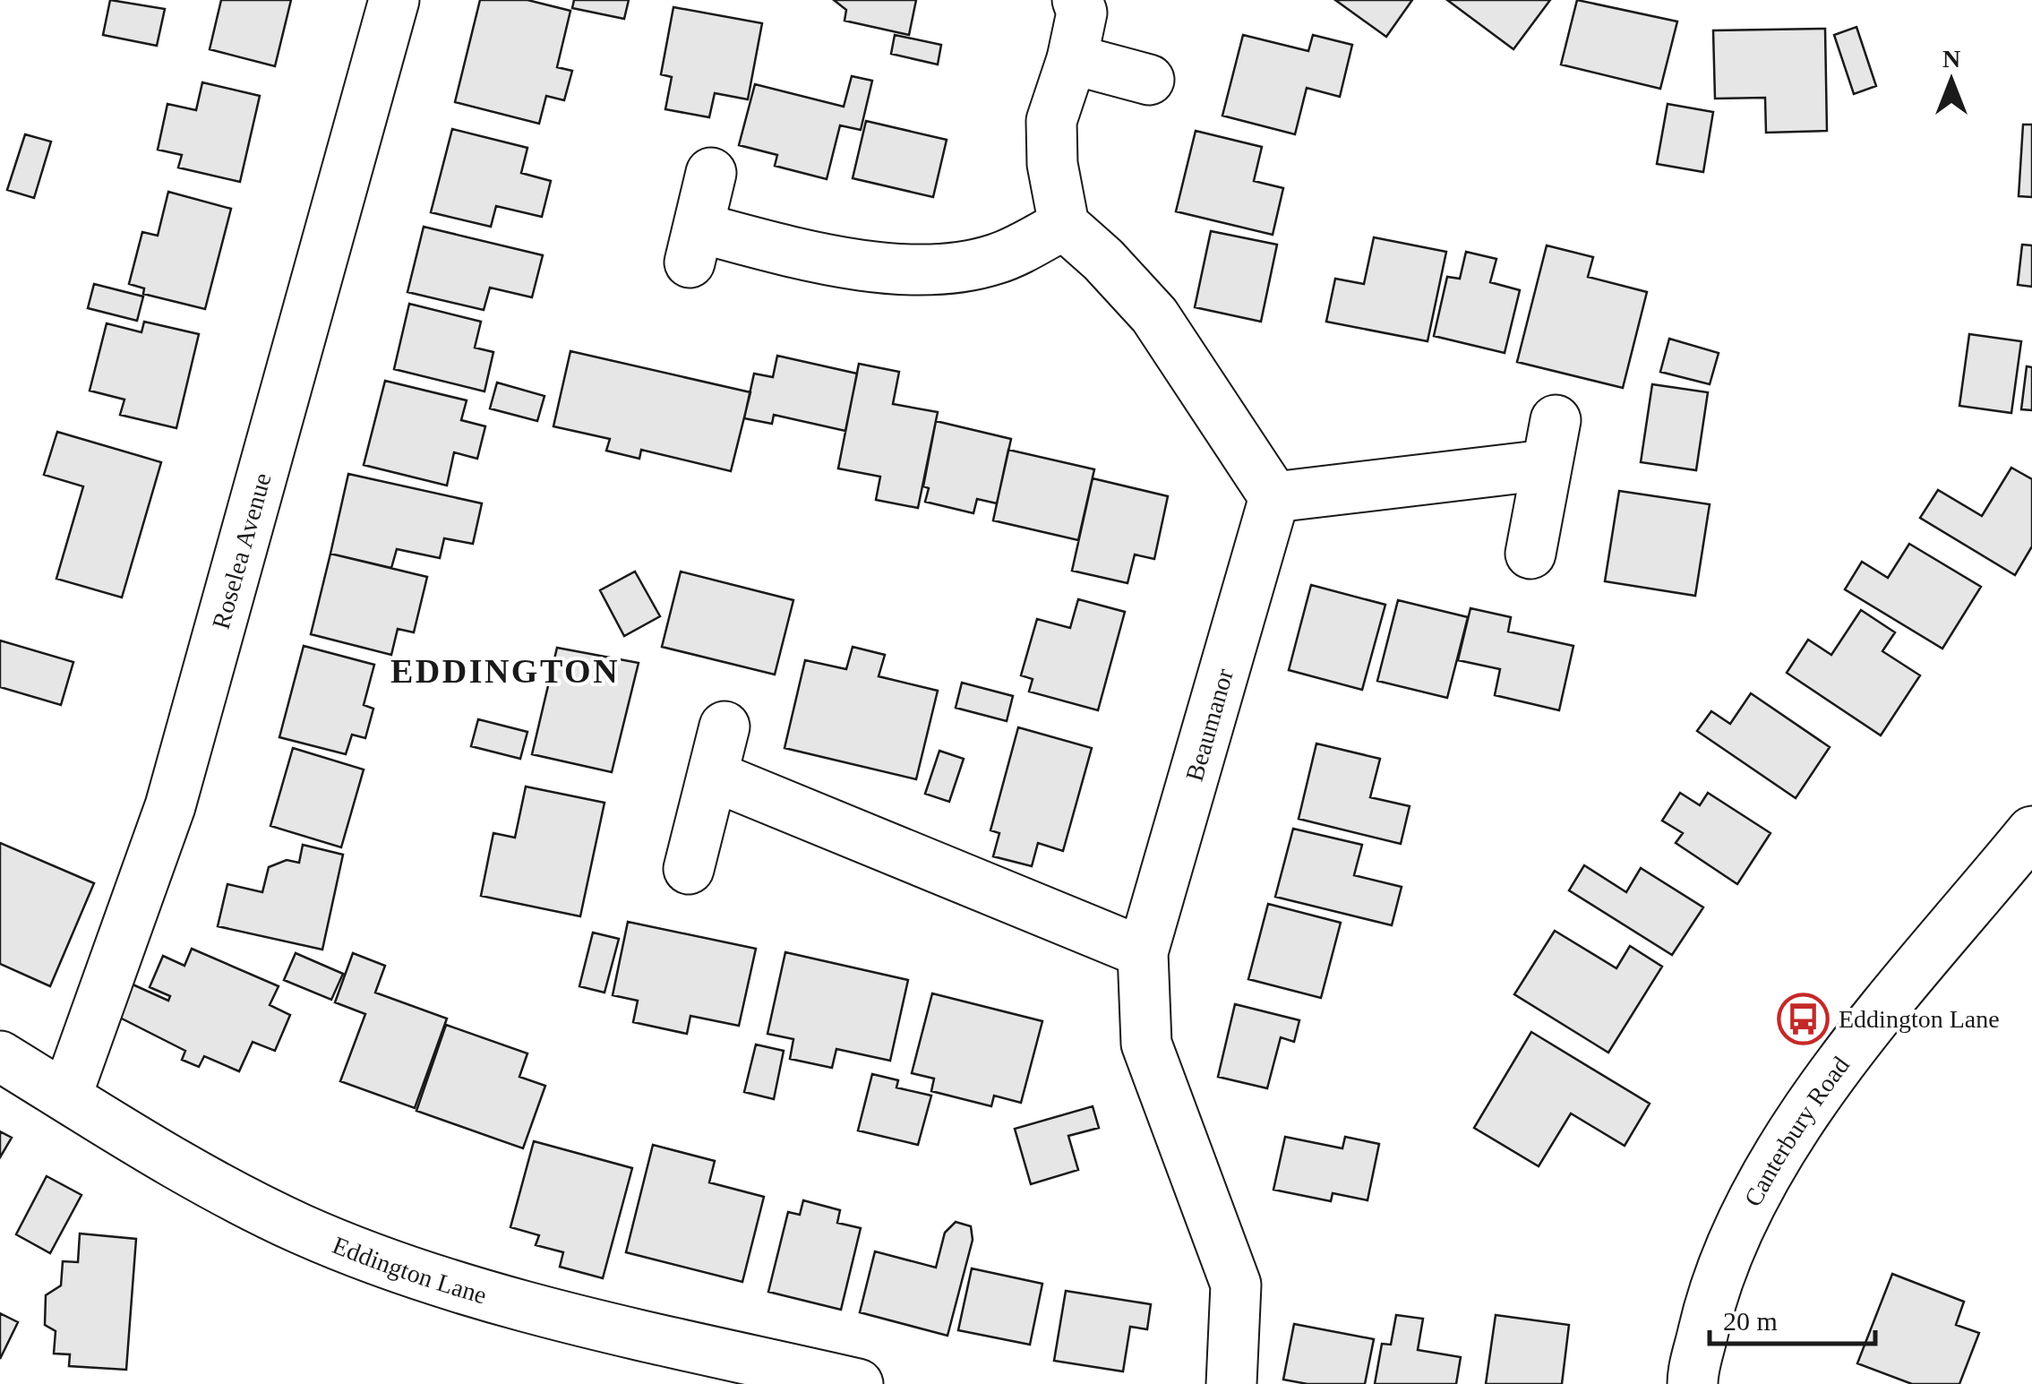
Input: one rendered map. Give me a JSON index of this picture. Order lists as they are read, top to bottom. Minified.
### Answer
{"streets":{"street":["Roselea Avenue","Beaumanor","Canterbury Road","Eddington Lane"]},"crossings":[["Roselea Avenue","Eddington Lane"]],"districts":["EDDINGTON"],"places":{"bus stop":["Eddington Lane"]},"scale_bar":"20 m","north":"top"}
